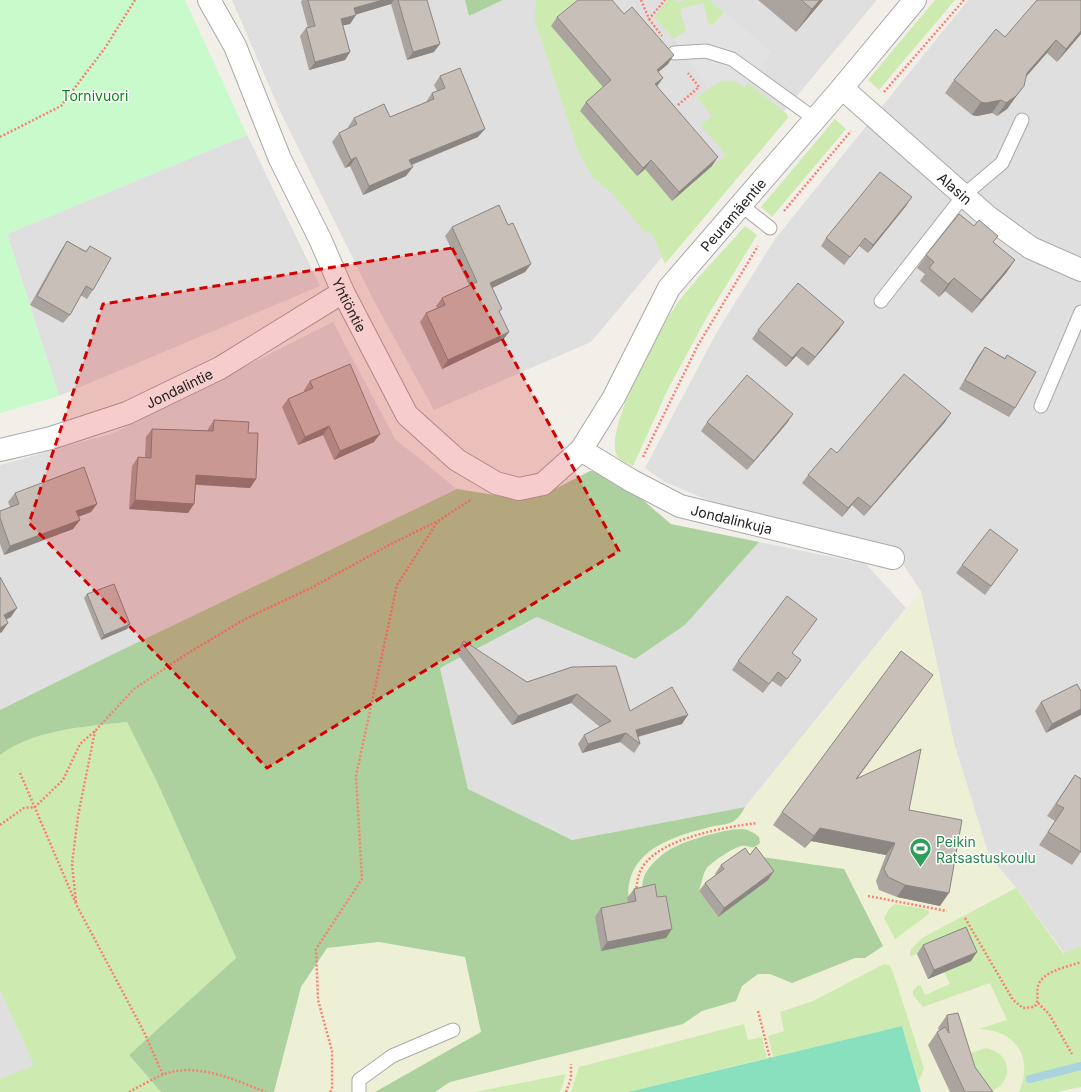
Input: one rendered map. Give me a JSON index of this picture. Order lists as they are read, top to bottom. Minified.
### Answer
{"streets":{"street":["Alasin","Peuramäentie","Yhtiöntie","Jondalintie","Jondalinkuja"]},"crossings":[["Alasin","Peuramäentie"],["Peuramäentie","Yhtiöntie"],["Peuramäentie","Jondalinkuja"],["Yhtiöntie","Jondalintie"],["Yhtiöntie","Jondalinkuja"]],"parks":["Tornivuori"],"places":{"sports":["Peikin Ratsastuskoulu"]}}
